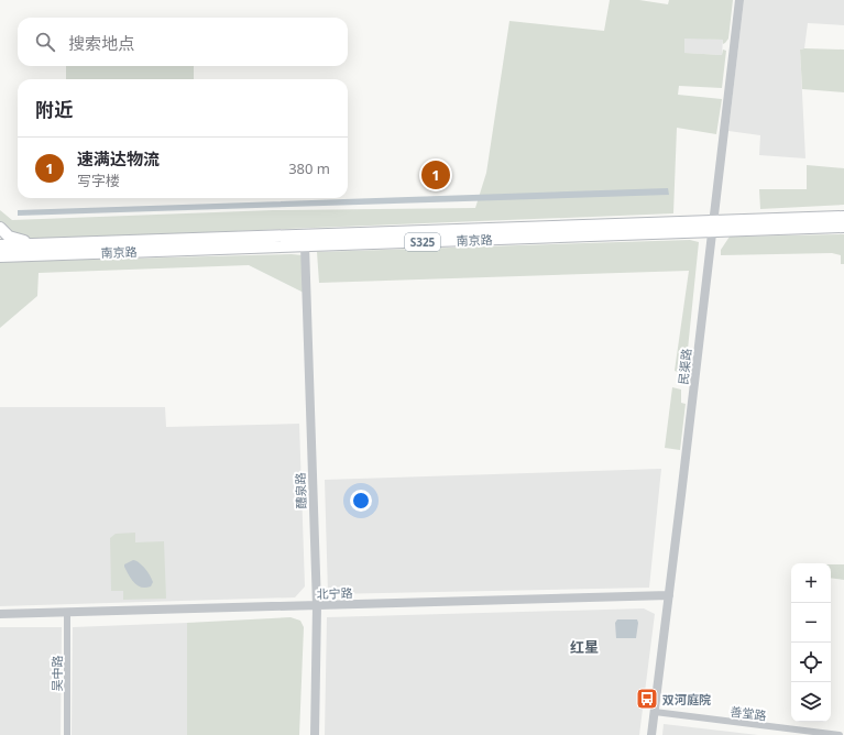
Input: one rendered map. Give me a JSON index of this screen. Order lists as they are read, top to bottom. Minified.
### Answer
{"streets":{"main road":["南京路","S325"],"street":["民渠路","醴泉路","北宁路","吴中路","善堂路"]},"crossings":[["南京路","民渠路"],["南京路","醴泉路"],["民渠路","北宁路"],["民渠路","善堂路"],["醴泉路","北宁路"],["北宁路","吴中路"]],"districts":["红星"],"places":{"bus stop":["双河庭院"]},"page":{"search":"搜索地点","heading":"附近","list":[{"mark":"1","name":"速满达物流","note":"写字楼","value":"380 m"}],"pins":"1","map_buttons":["+","−"]}}
